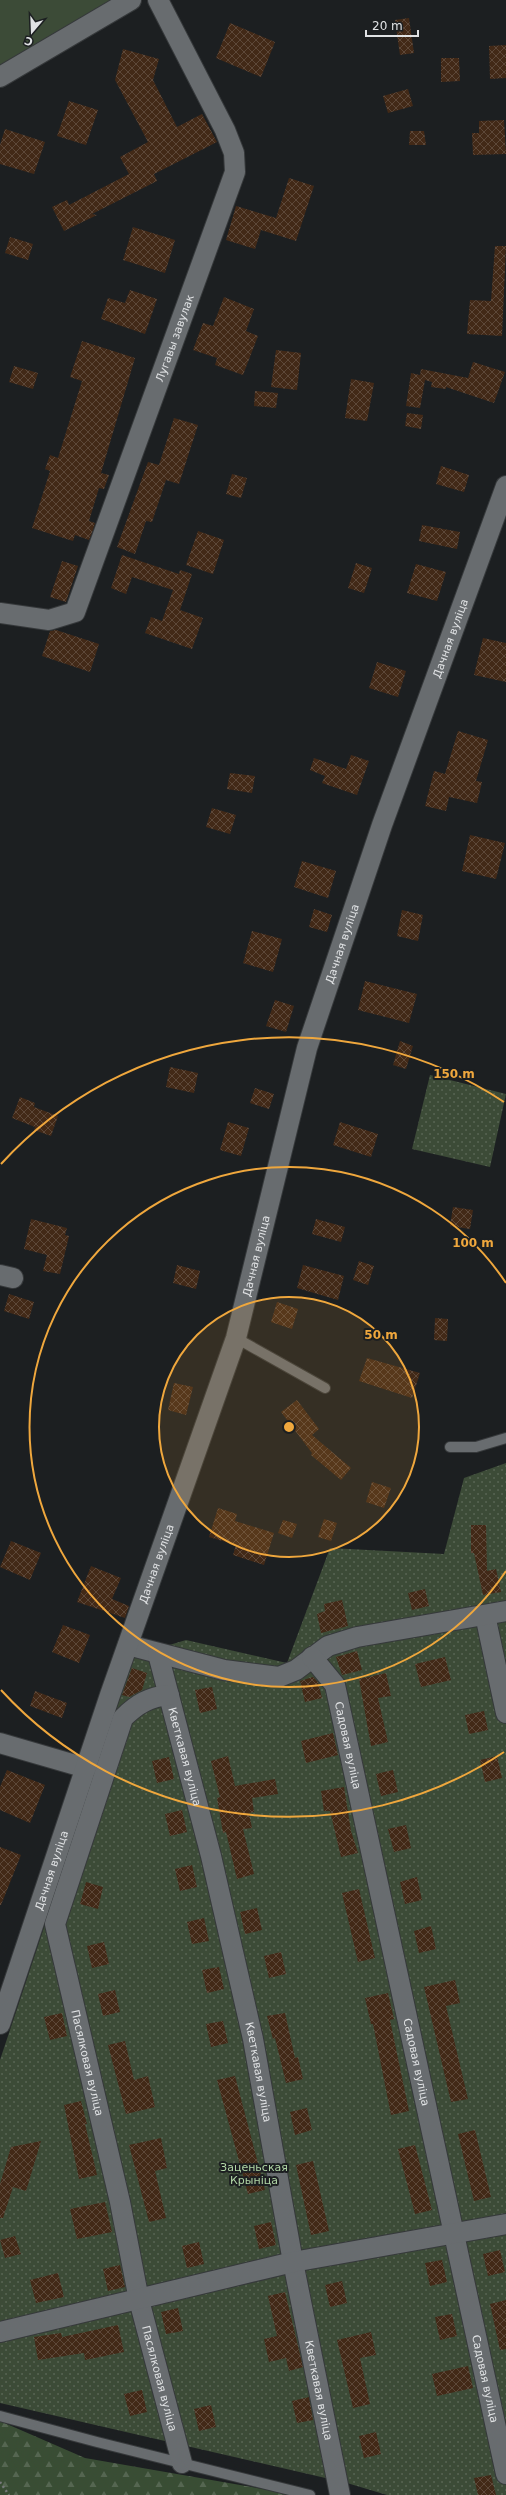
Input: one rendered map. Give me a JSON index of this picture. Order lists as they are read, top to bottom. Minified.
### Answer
{"streets":{"street":["Лугавы завулак","Дачная вуліца","Садовая вуліца","Кветкавая вуліца","Пасялковая вуліца"]},"crossings":[["Кветкавая вуліца","Пасялковая вуліца"]],"parks":["Заценьская Крыніца"],"scale_bar":"20 m","north":"bottom","rings":["150 m","100 m","50 m"]}
